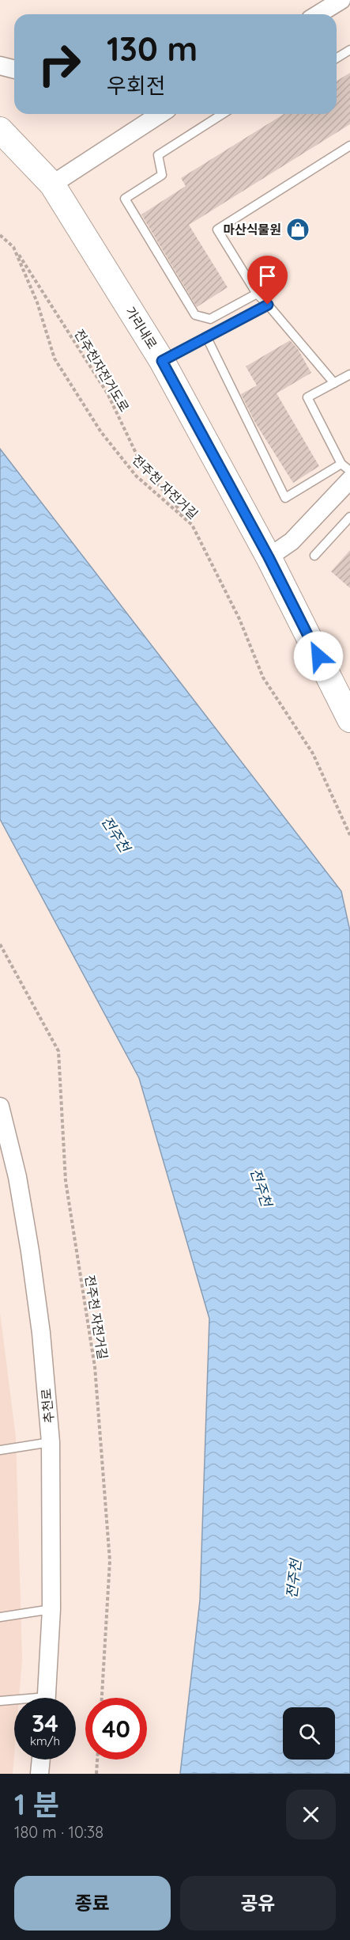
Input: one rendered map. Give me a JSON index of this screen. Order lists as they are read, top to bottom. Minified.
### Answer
{"streets":{"street":["가리내로","추천로"],"path":["전주천자전거도로","전주천 자전거길"]},"crossings":[["전주천자전거도로","전주천 자전거길"]],"water":["전주천"],"places":{"shop":["마산식물원"]},"page":{"turn":["130 m","우회전"],"speed":"34 km/h","limit":"40","heading":["1 분","180 m · 10:38"],"buttons":["종료","공유"]}}
